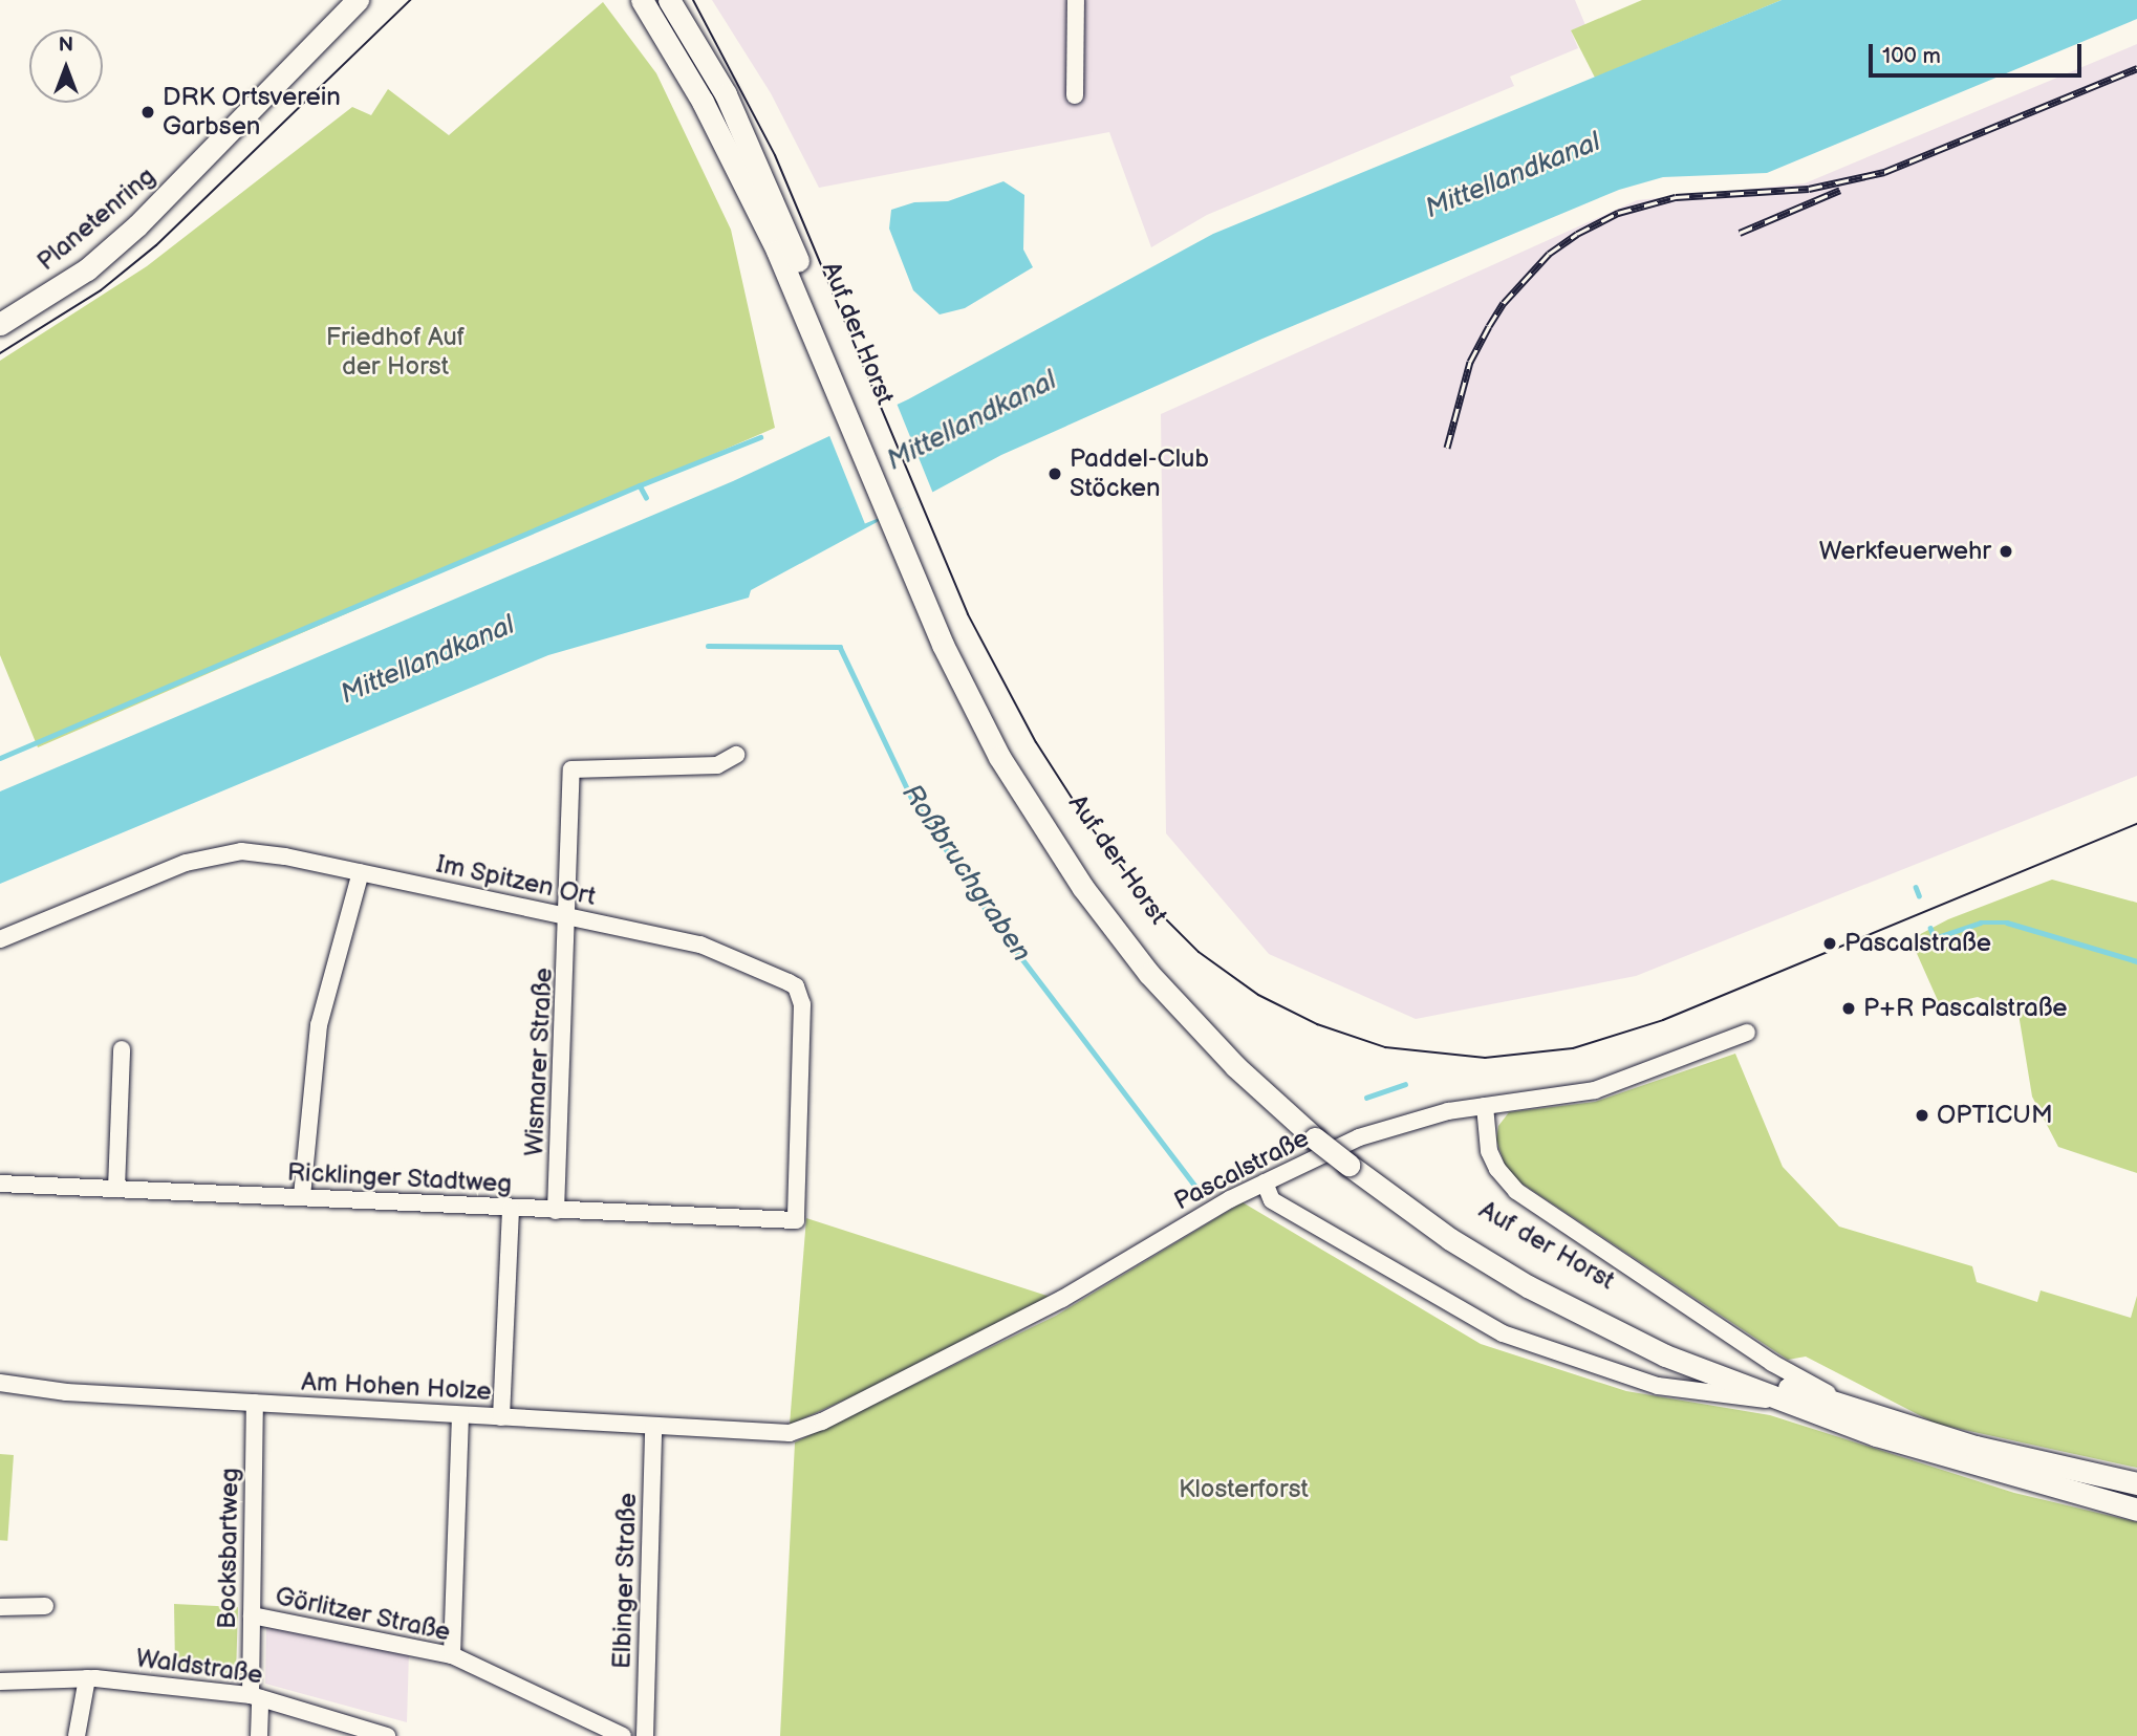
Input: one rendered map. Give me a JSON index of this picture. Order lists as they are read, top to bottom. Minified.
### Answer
{"streets":{"street":["Planetenring","Auf der Horst","Im Spitzen Ort","Wismarer Straße","Pascalstraße","Ricklinger Stadtweg","Am Hohen Holze","Bocksbartweg","Elbinger Straße","Görlitzer Straße","Waldstraße"]},"crossings":[["Auf der Horst","Pascalstraße"],["Im Spitzen Ort","Wismarer Straße"],["Im Spitzen Ort","Ricklinger Stadtweg"],["Wismarer Straße","Ricklinger Stadtweg"],["Pascalstraße","Am Hohen Holze"],["Am Hohen Holze","Bocksbartweg"],["Am Hohen Holze","Elbinger Straße"],["Bocksbartweg","Görlitzer Straße"],["Bocksbartweg","Waldstraße"]],"water":["Mittellandkanal","Roßbruchgraben"],"parks":["Friedhof Auf der Horst","Klosterforst"],"places":["DRK Ortsverein Garbsen","Paddel-Club Stöcken","Werkfeuerwehr","Pascalstraße","P+R Pascalstraße","OPTICUM"],"scale_bar":"100 m","north":"top"}
